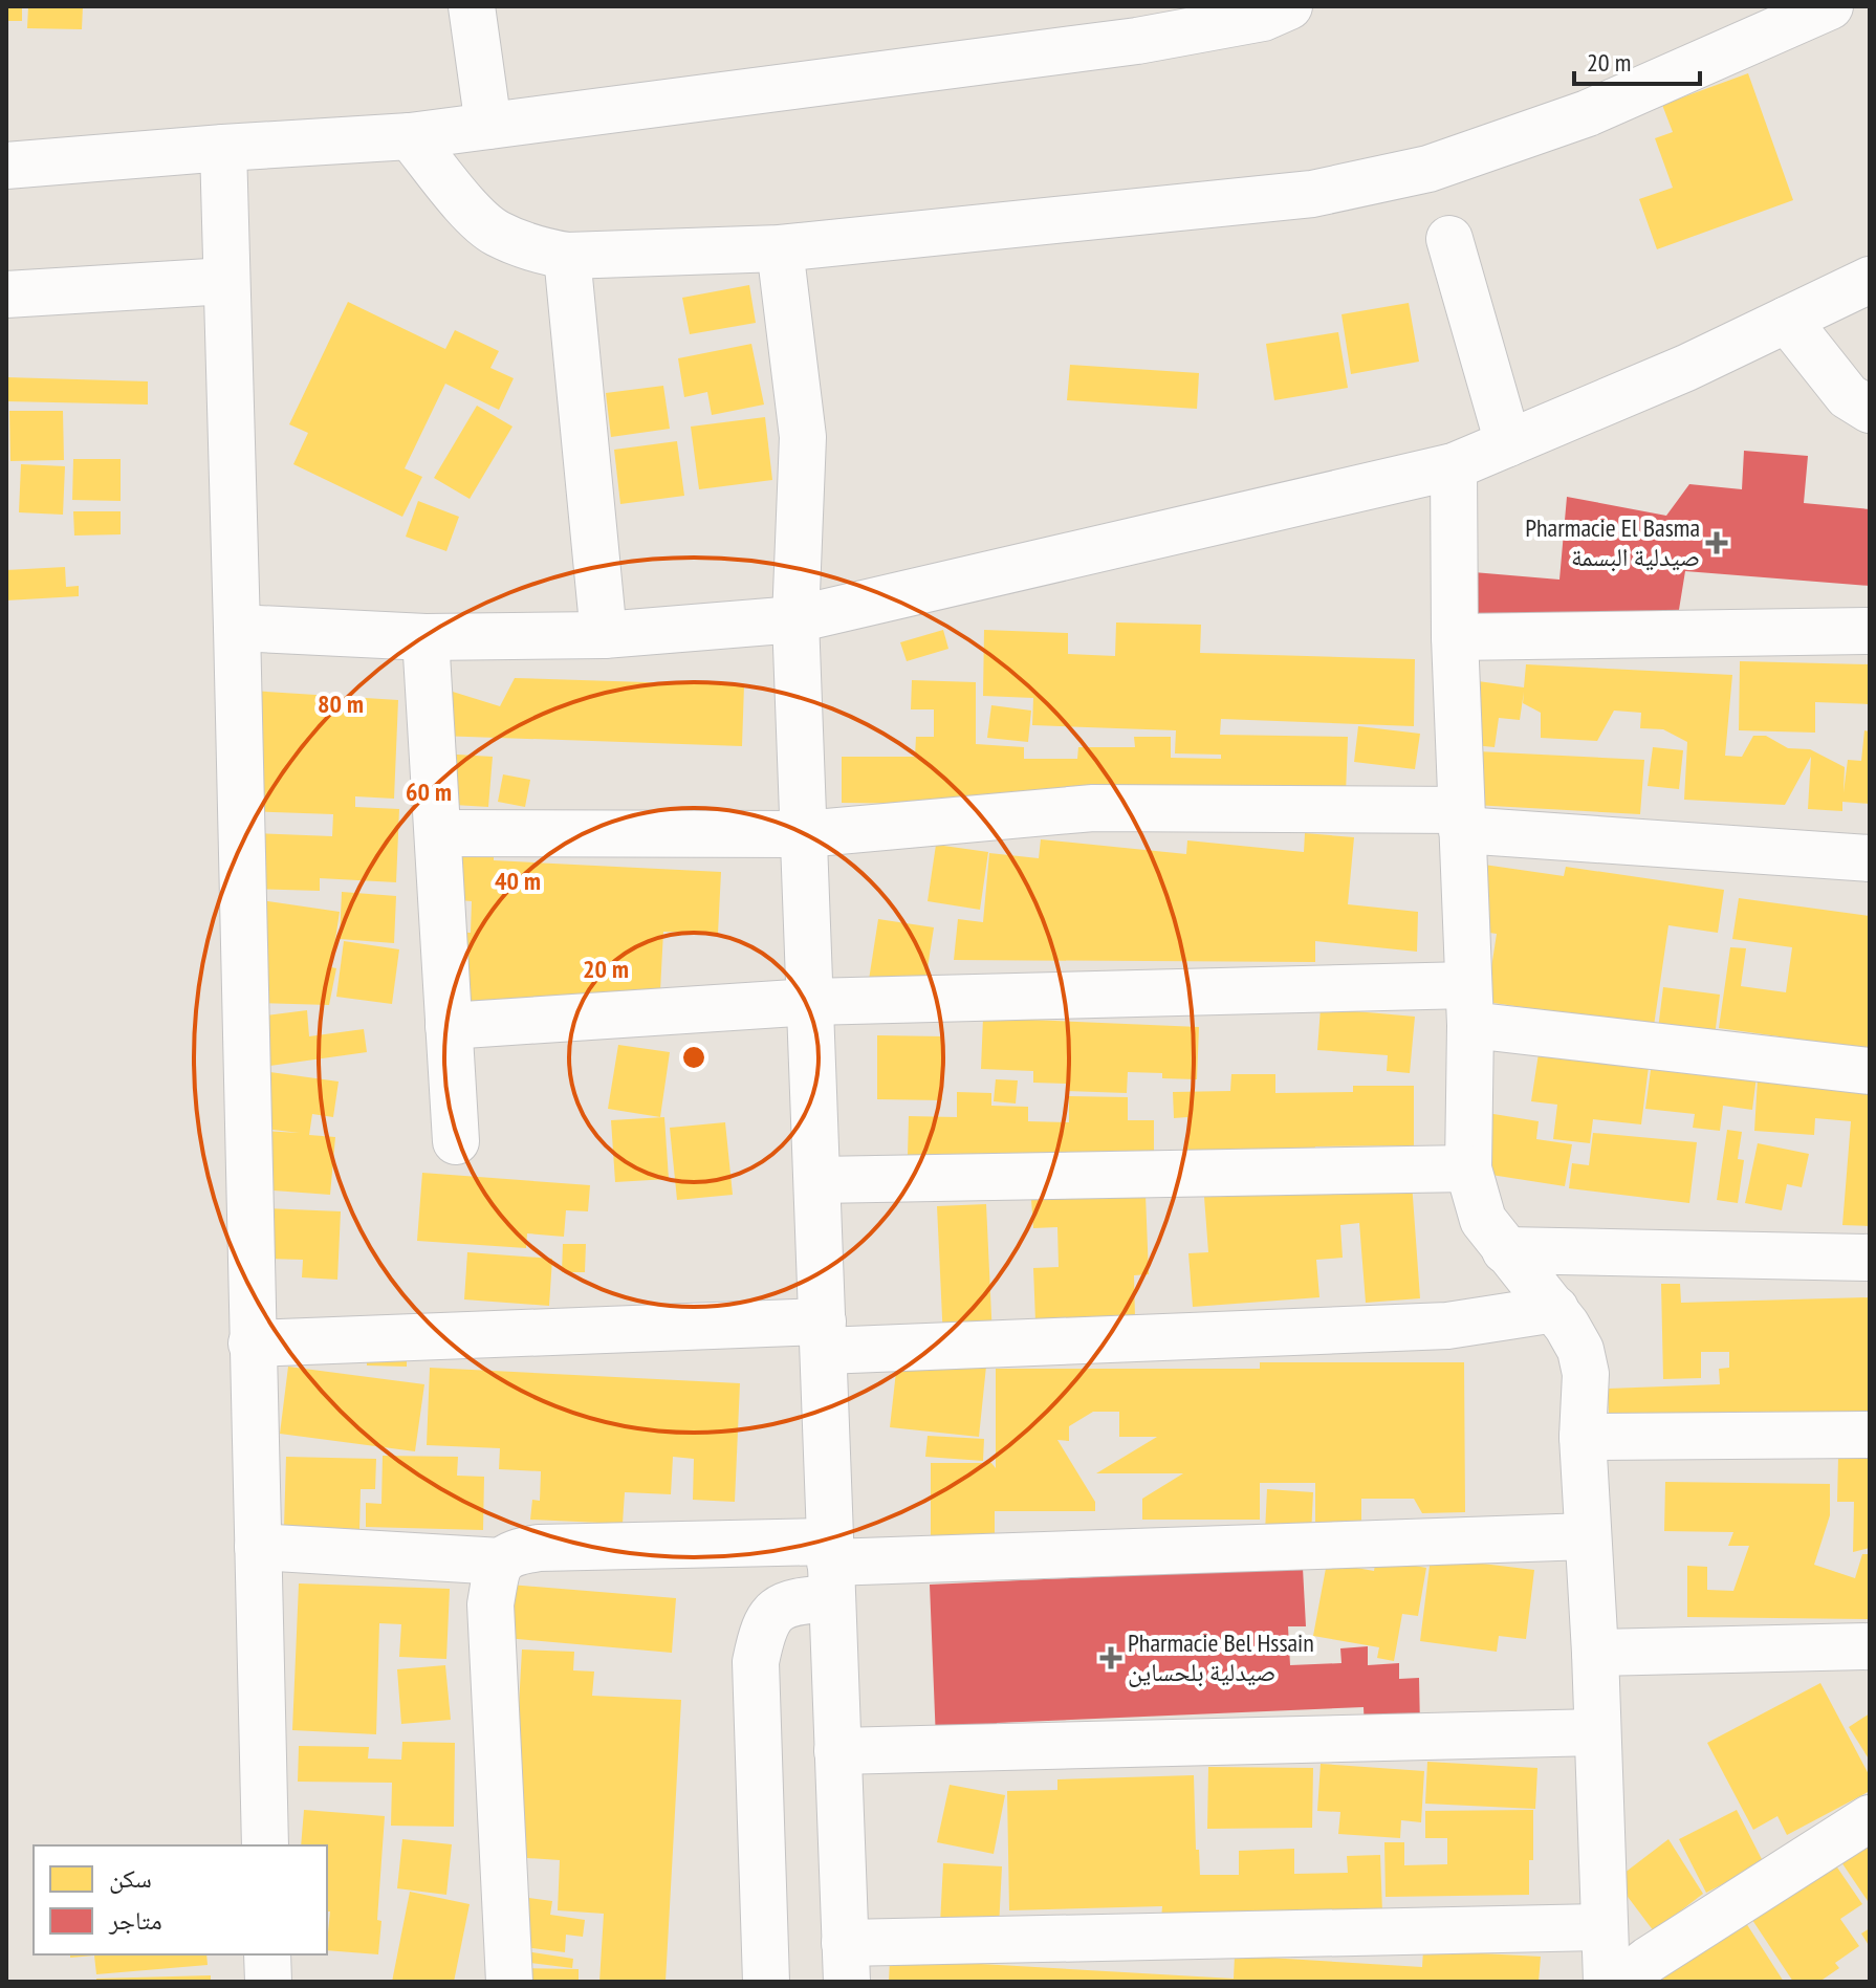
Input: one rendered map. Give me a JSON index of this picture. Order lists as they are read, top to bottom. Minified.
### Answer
{"places":{"health":["Pharmacie El Basma صيدلية البسمة","Pharmacie Bel Hssain صيدلية بلحساين"]},"legend":["سكن","متاجر"],"scale_bar":"20 m","rings":["80 m","60 m","40 m","20 m"]}
